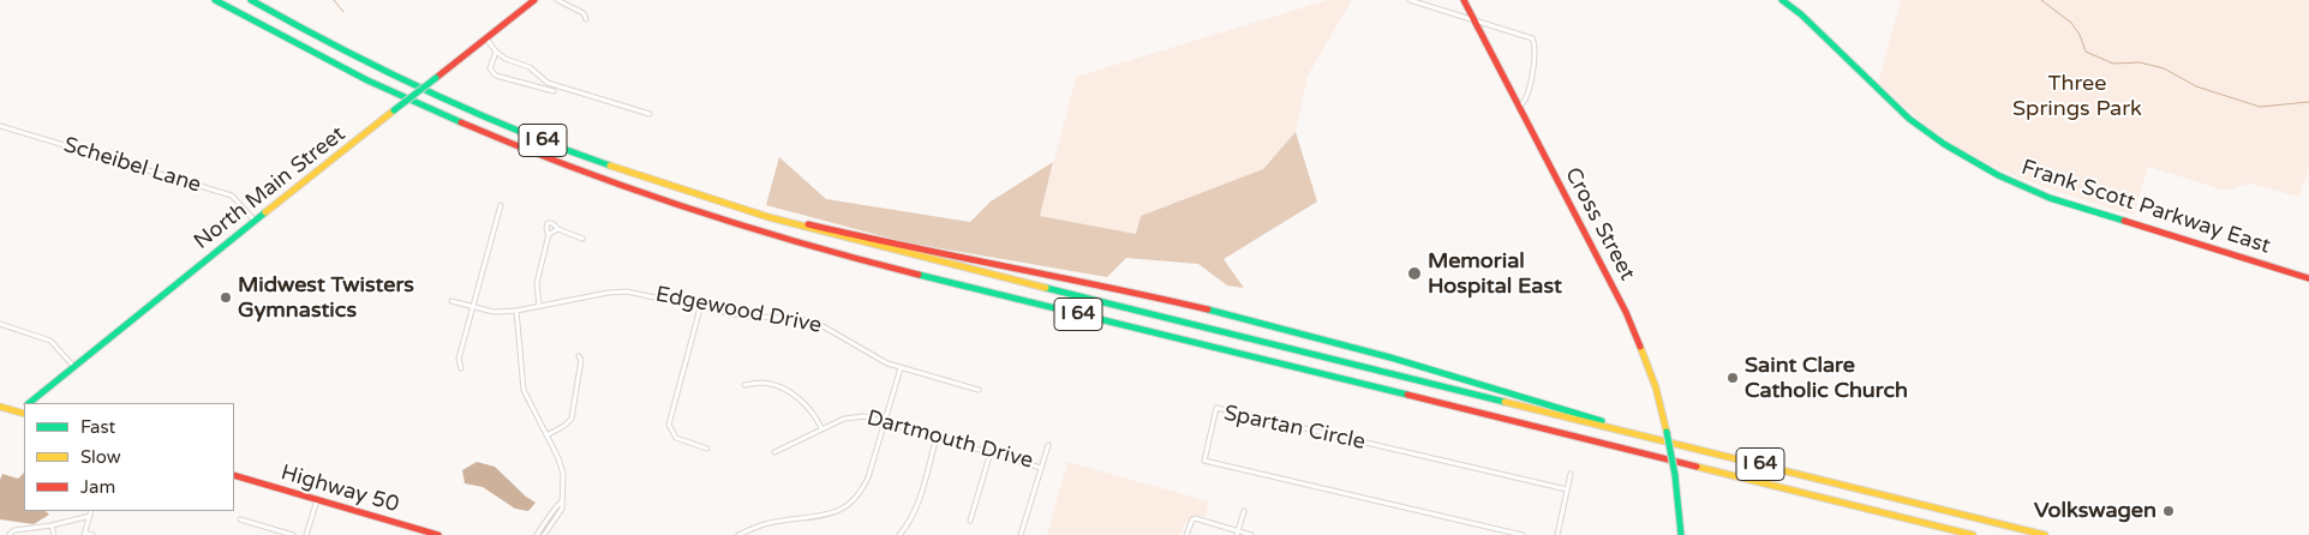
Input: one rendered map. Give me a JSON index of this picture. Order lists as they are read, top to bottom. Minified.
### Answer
{"streets":{"main road":["I 64","North Main Street","Frank Scott Parkway East","Cross Street","Highway 50"],"street":["Scheibel Lane","Edgewood Drive","Spartan Circle","Dartmouth Drive"]},"crossings":[["Scheibel Lane","North Main Street"]],"parks":["Three Springs Park"],"places":["Memorial Hospital East","Midwest Twisters Gymnastics","Saint Clare Catholic Church","Volkswagen"],"legend":["Fast","Slow","Jam"]}
